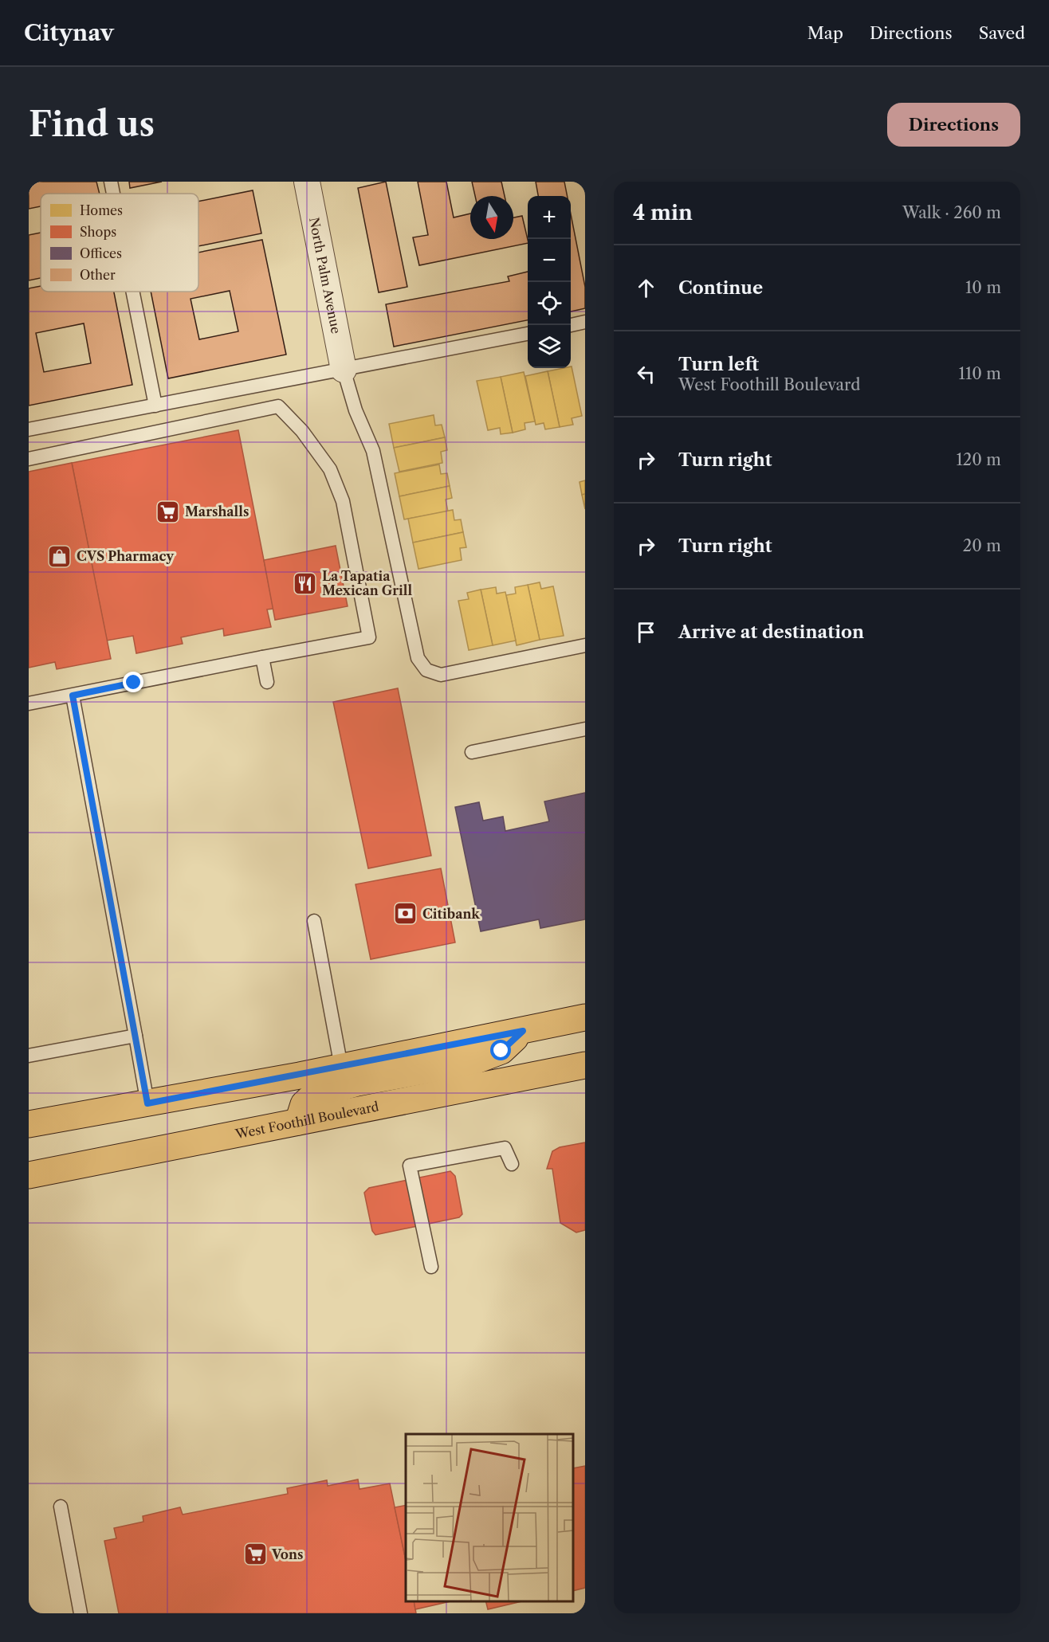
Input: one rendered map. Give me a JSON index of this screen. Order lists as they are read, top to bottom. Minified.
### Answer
{"streets":{"main road":["West Foothill Boulevard"],"street":["North Palm Avenue"]},"places":{"supermarket":["Marshalls","Vons"],"shop":["CVS Pharmacy"],"restaurant":["La Tapatia Mexican Grill"],"bank":["Citibank"]},"legend":["Homes","Shops","Offices","Other"],"north":"bottom","page":{"header":"Citynav","nav":["Map","Directions","Saved"],"buttons":"Directions","title":"Find us","heading":["4 min","Walk · 260 m"],"map_buttons":["+","−"],"list":[["Continue","10 m"],["Turn left","West Foothill Boulevard","110 m"],["Turn right","120 m"],["Turn right","20 m"],"Arrive at destination"]}}
